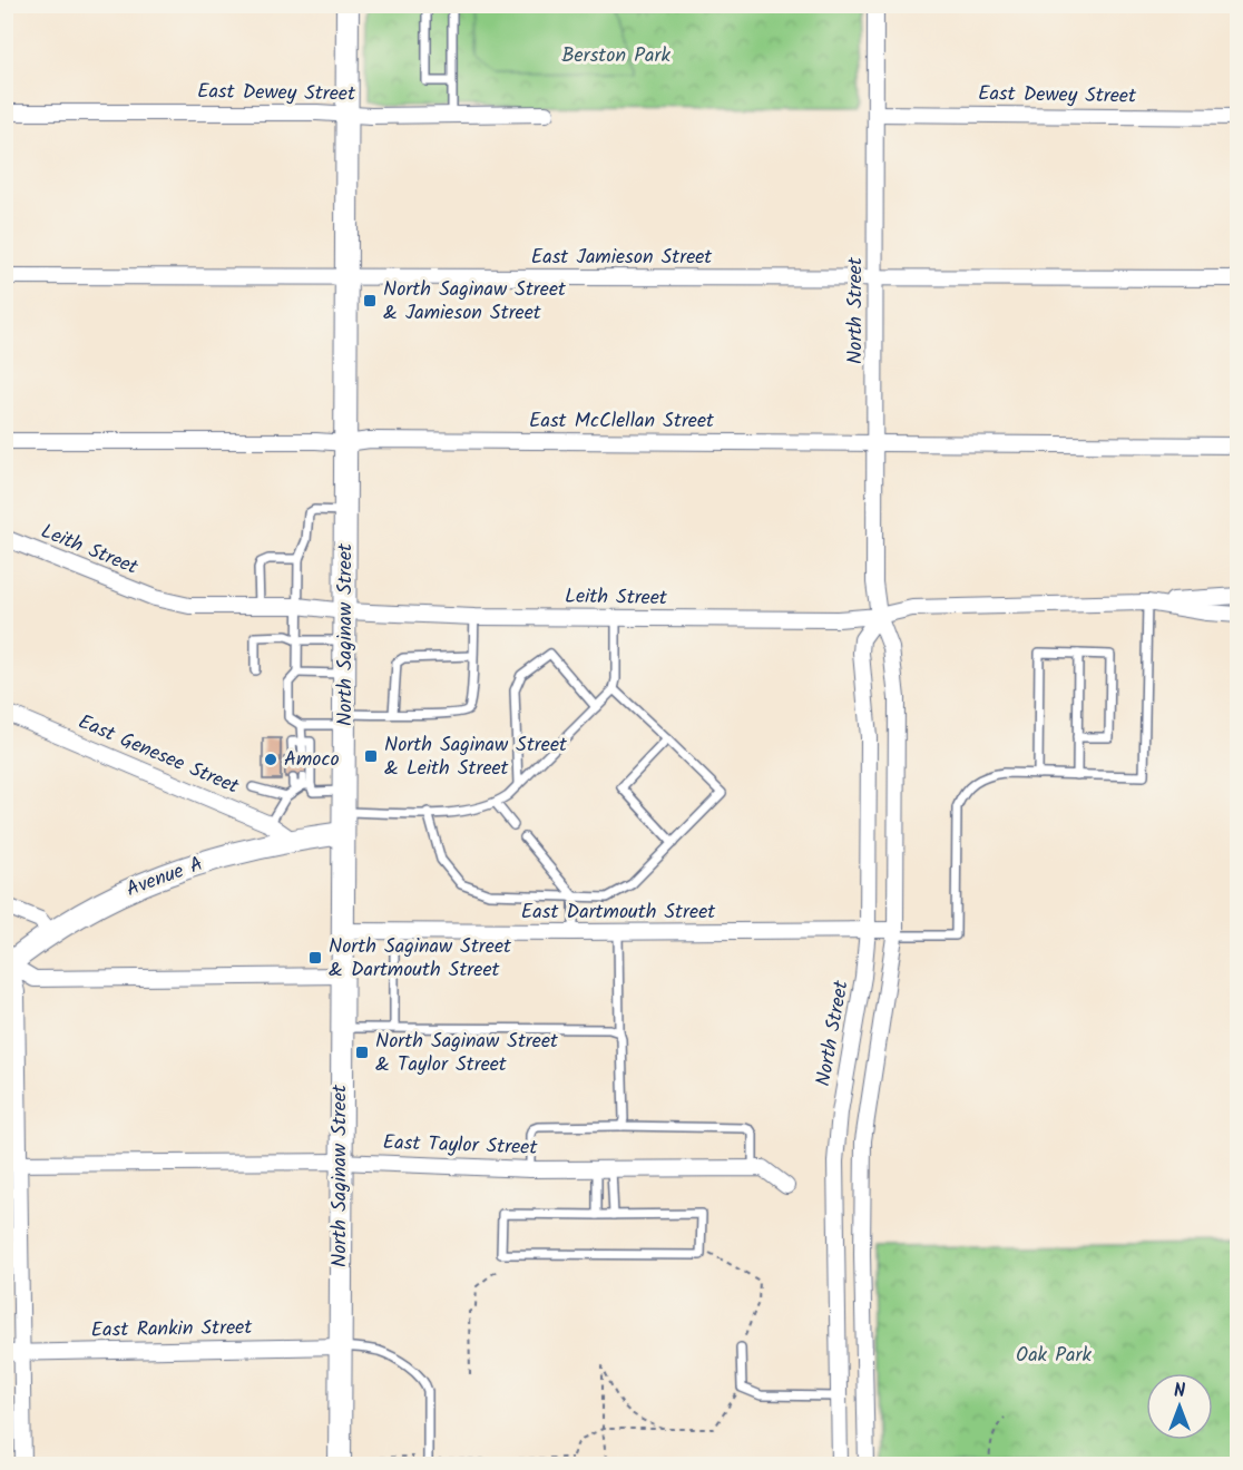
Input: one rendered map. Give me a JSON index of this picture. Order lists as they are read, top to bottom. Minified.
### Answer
{"streets":{"main road":["North Saginaw Street","Avenue A"],"street":["East Dewey Street","East Jamieson Street","North Street","East McClellan Street","Leith Street","East Genesee Street","East Dartmouth Street","East Taylor Street","East Rankin Street"]},"crossings":[["East Dewey Street","North Street"],["East Dewey Street","North Saginaw Street"],["East Jamieson Street","North Street"],["East Jamieson Street","North Saginaw Street"],["North Street","East McClellan Street"],["North Street","Leith Street"],["North Street","East Dartmouth Street"],["East McClellan Street","North Saginaw Street"],["Leith Street","North Saginaw Street"],["North Saginaw Street","Avenue A"],["North Saginaw Street","East Dartmouth Street"],["North Saginaw Street","East Taylor Street"],["North Saginaw Street","East Rankin Street"],["East Genesee Street","Avenue A"]],"parks":["Berston Park","Oak Park"],"places":{"transit":["North Saginaw Street & Jamieson Street","North Saginaw Street & Leith Street","North Saginaw Street & Dartmouth Street","North Saginaw Street & Taylor Street"],"other":["Amoco"]},"north":"top"}
